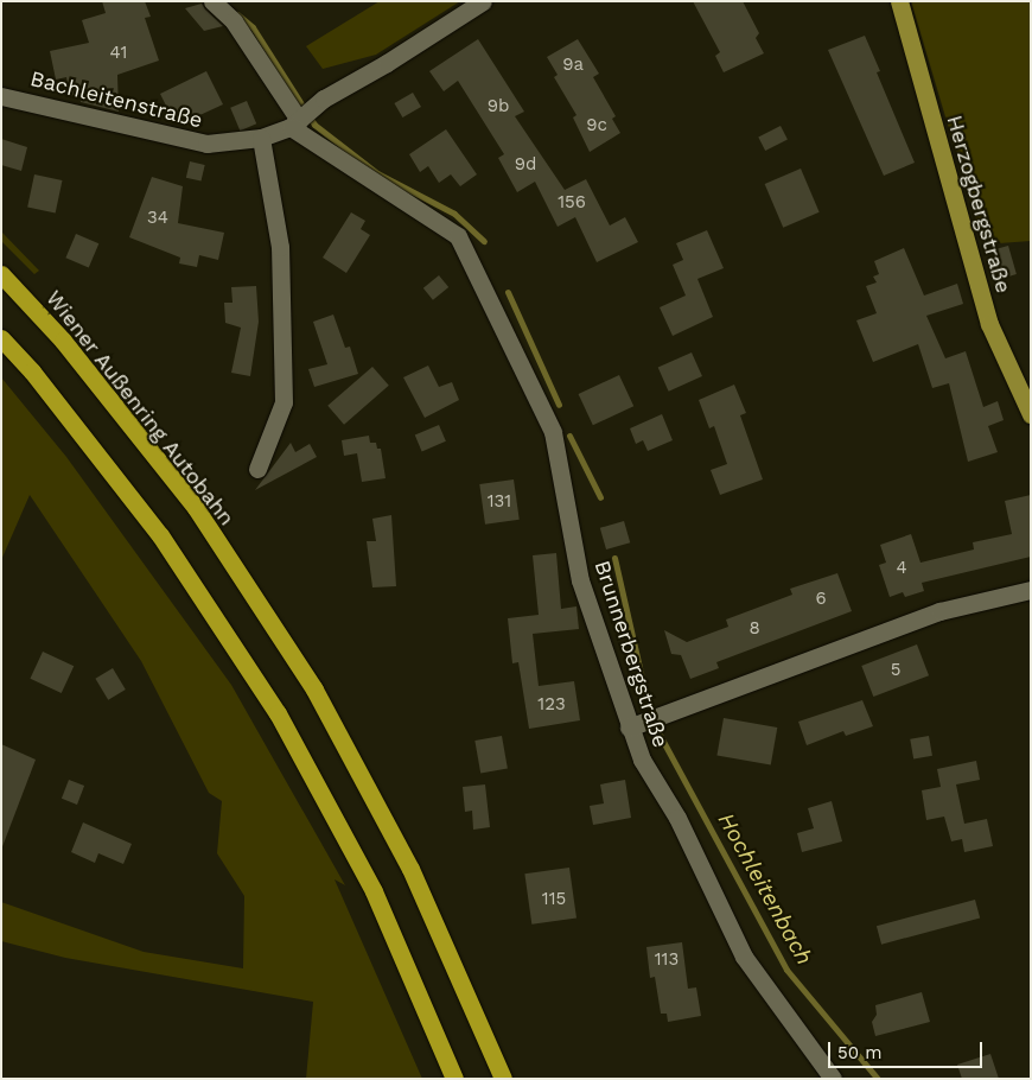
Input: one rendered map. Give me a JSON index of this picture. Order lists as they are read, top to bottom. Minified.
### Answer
{"streets":{"highway":["Wiener Außenring Autobahn"],"main road":["Herzogbergstraße"],"street":["Bachleitenstraße","Brunnerbergstraße"]},"crossings":[["Bachleitenstraße","Brunnerbergstraße"]],"water":["Hochleitenbach"],"house_numbers":["41","9a","9b","9c","9d","156","34","131","4","6","8","5","123","115","113"],"scale_bar":"50 m"}
